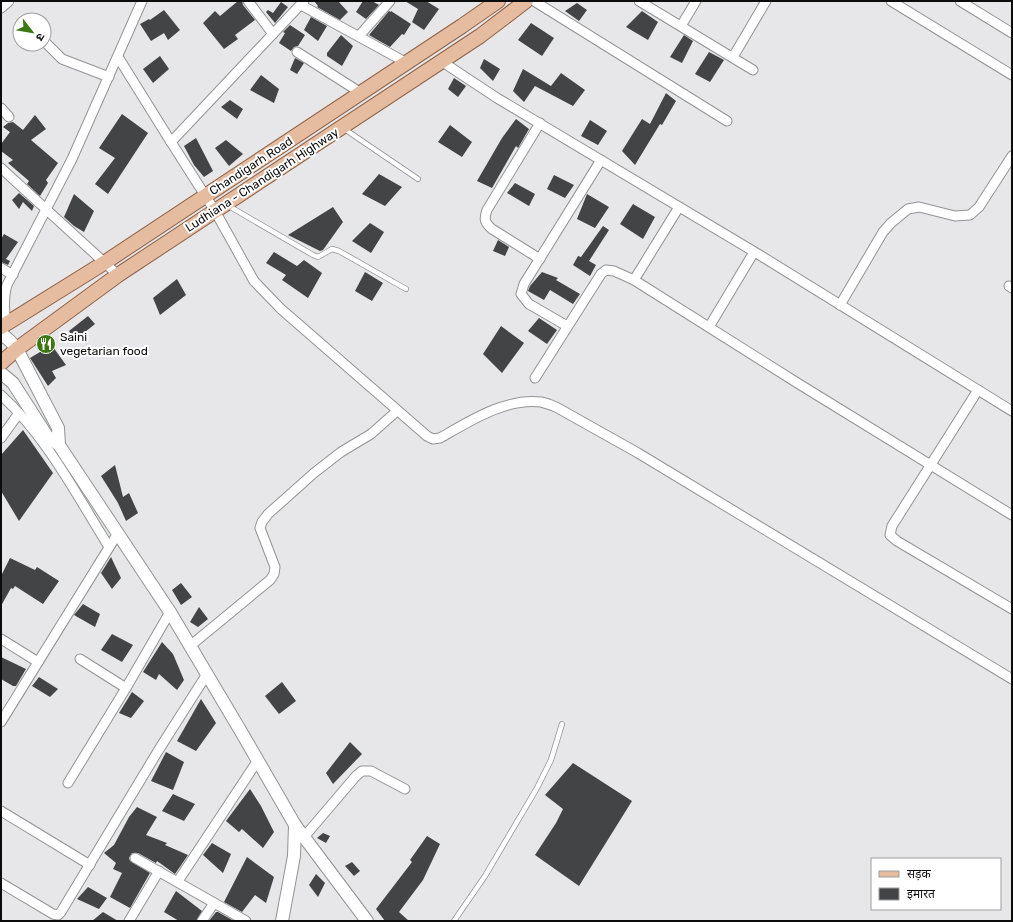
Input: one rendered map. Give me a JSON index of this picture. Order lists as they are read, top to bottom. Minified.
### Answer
{"streets":{"main road":["Chandigarh Road","Ludhiana - Chandigarh Highway"]},"places":{"restaurant":["Saini vegetarian food"]},"legend":["सड़क","इमारत"],"north":"bottom right"}
